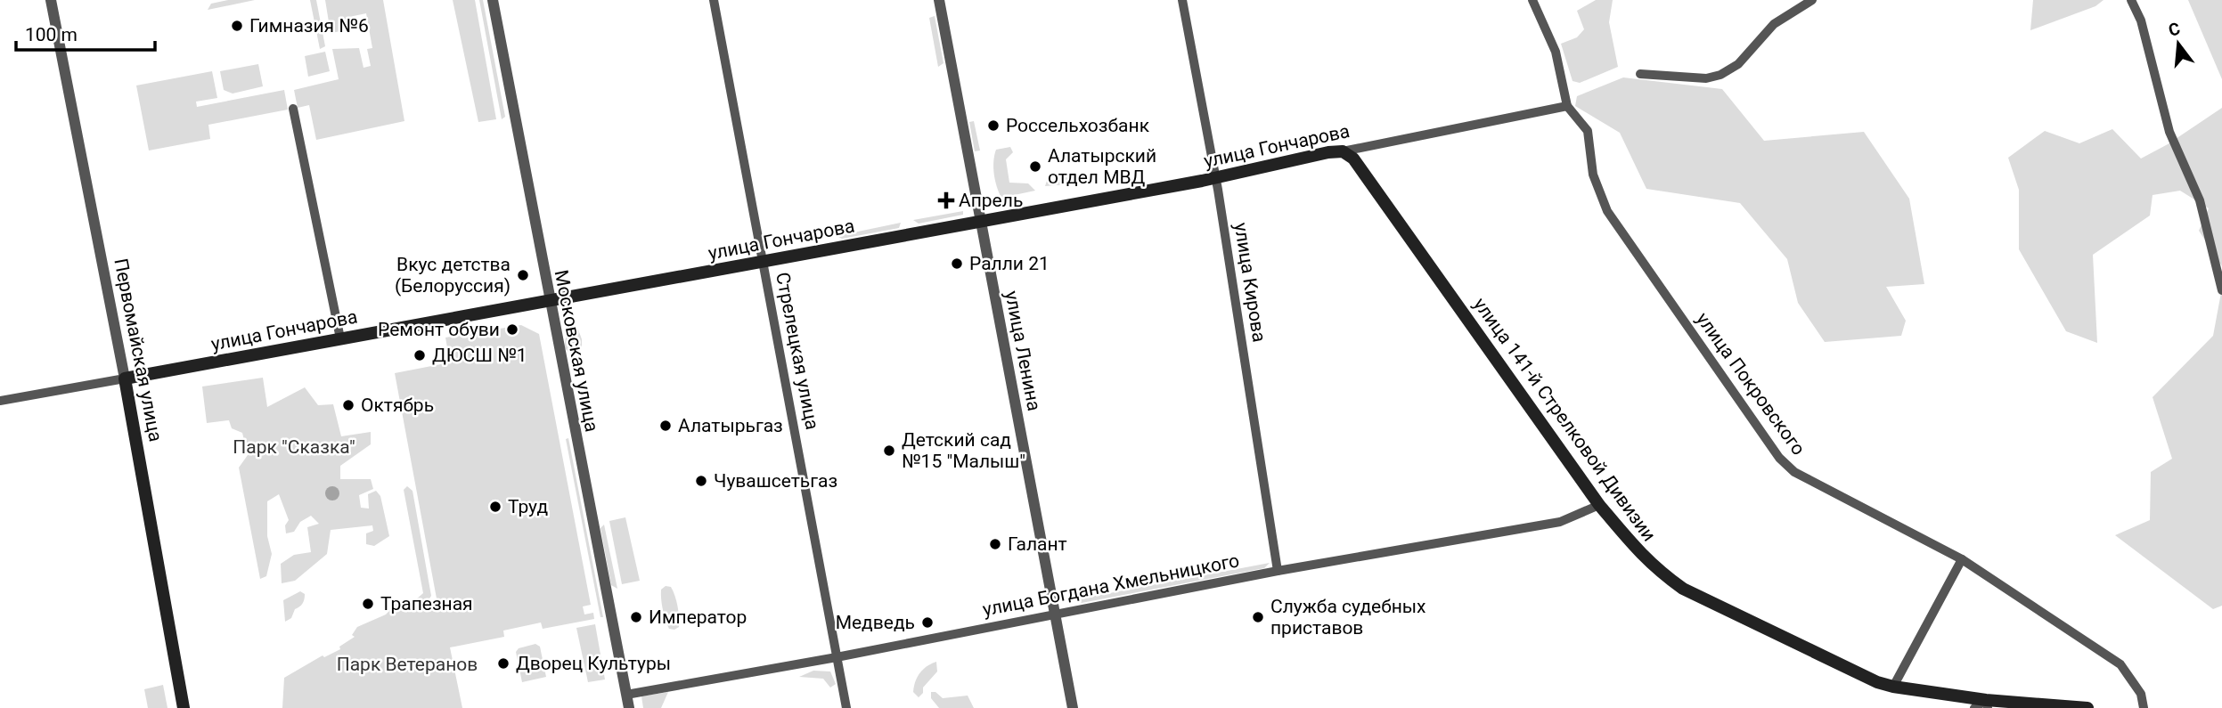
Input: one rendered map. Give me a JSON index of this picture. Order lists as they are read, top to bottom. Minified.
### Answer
{"streets":{"main road":["улица Гончарова","Первомайская улица","улица 141-й Стрелковой Дивизии"],"street":["улица Кирова","Московская улица","Стрелецкая улица","улица Ленина","улица Покровского","улица Богдана Хмельницкого"]},"crossings":[["улица Гончарова","улица Кирова"],["улица Гончарова","Первомайская улица"],["улица Гончарова","Московская улица"],["улица Гончарова","Стрелецкая улица"],["улица Гончарова","улица Ленина"],["улица Гончарова","улица Покровского"],["улица Гончарова","улица 141-й Стрелковой Дивизии"],["улица Кирова","улица Богдана Хмельницкого"],["Московская улица","улица Богдана Хмельницкого"],["Стрелецкая улица","улица Богдана Хмельницкого"],["улица Ленина","улица Богдана Хмельницкого"],["улица 141-й Стрелковой Дивизии","улица Богдана Хмельницкого"]],"parks":["Парк \"Сказка\"","Парк Ветеранов"],"places":{"other":["Гимназия №6","Россельхозбанк","Алатырский отдел МВД","Ралли 21","Вкус детства (Белоруссия)","Ремонт обуви","ДЮСШ №1","Октябрь","Алатырьгаз","Детский сад №15 \"Малыш\"","Чувашсетьгаз","Труд","Галант","Трапезная","Император","Служба судебных приставов","Медведь","Дворец Культуры"],"health":["Апрель"]},"scale_bar":"100 m","north":"top"}
